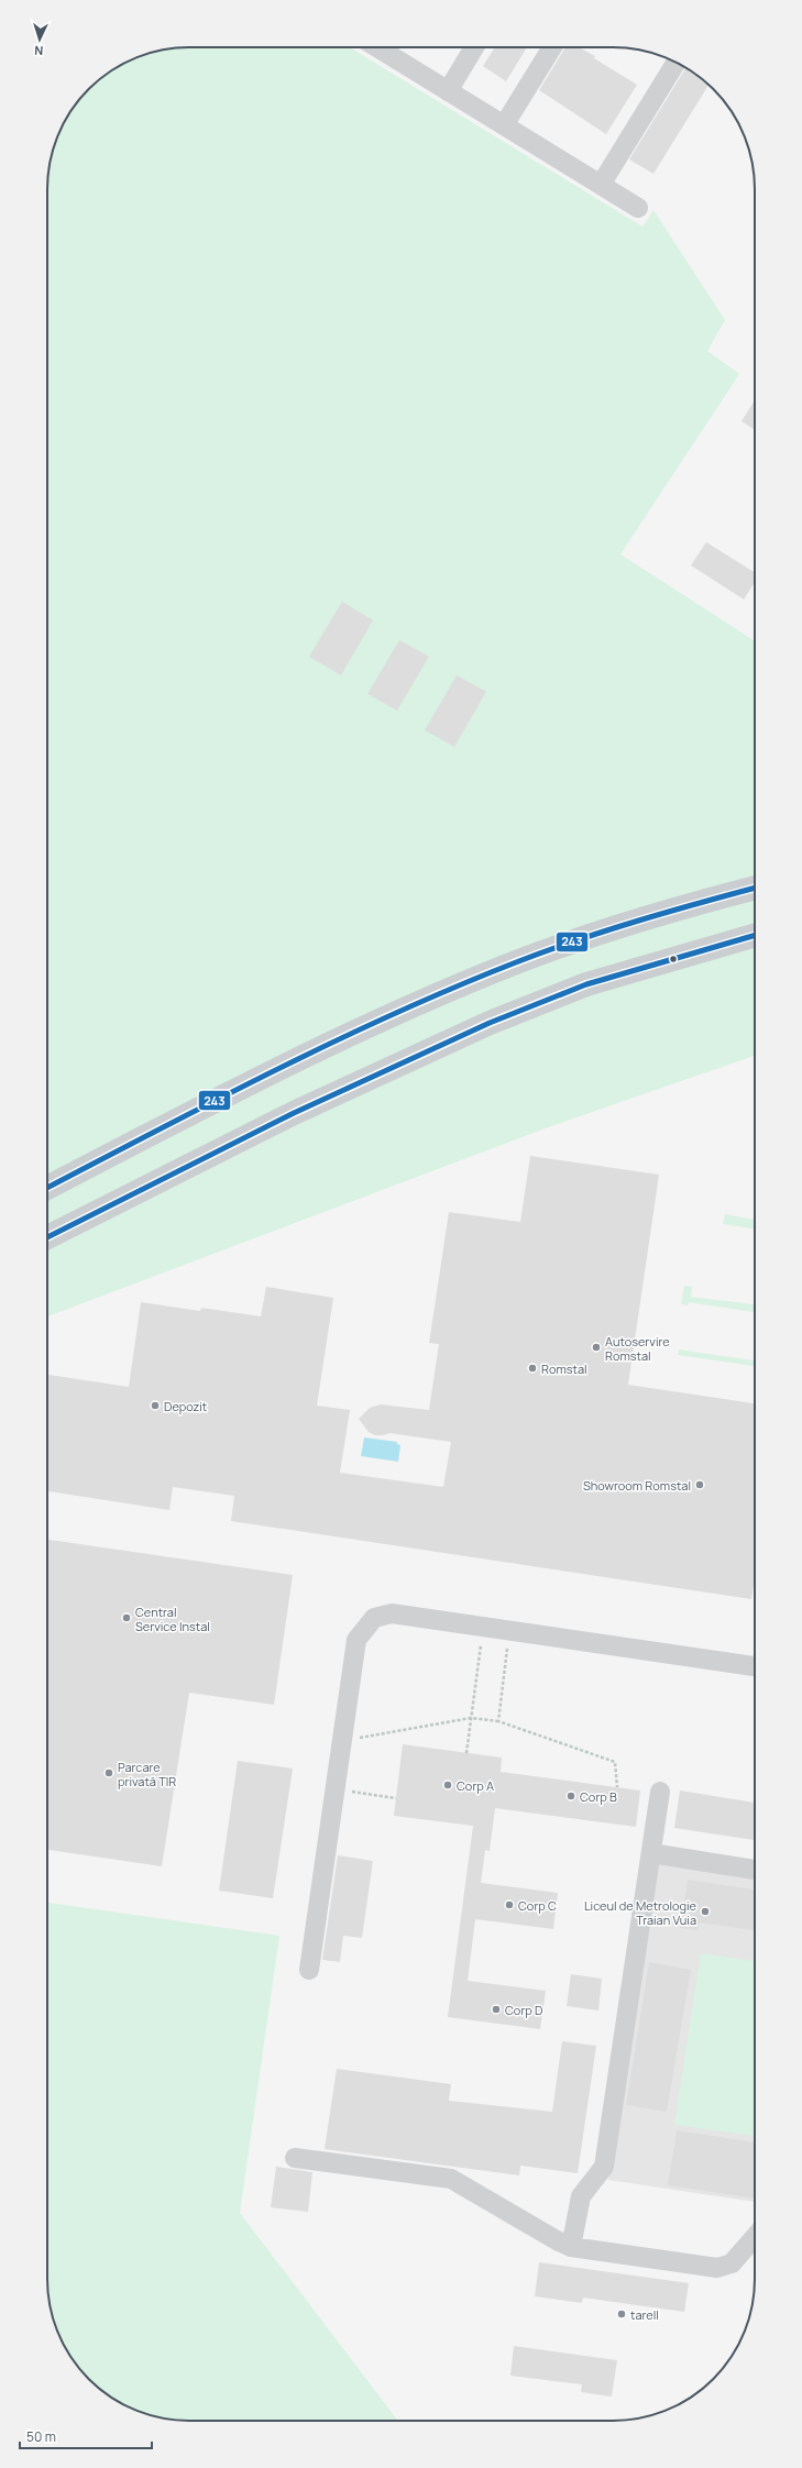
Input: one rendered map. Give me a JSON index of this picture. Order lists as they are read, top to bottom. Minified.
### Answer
{"places":["Autoservire Romstal","Romstal","Depozit","Showroom Romstal","Central Service Instal","Parcare privată TIR","Corp A","Corp B","Corp C","Liceul de Metrologie Traian Vuia","Corp D","tarell"],"lines":["transit line 243"],"scale_bar":"50 m","north":"bottom"}
